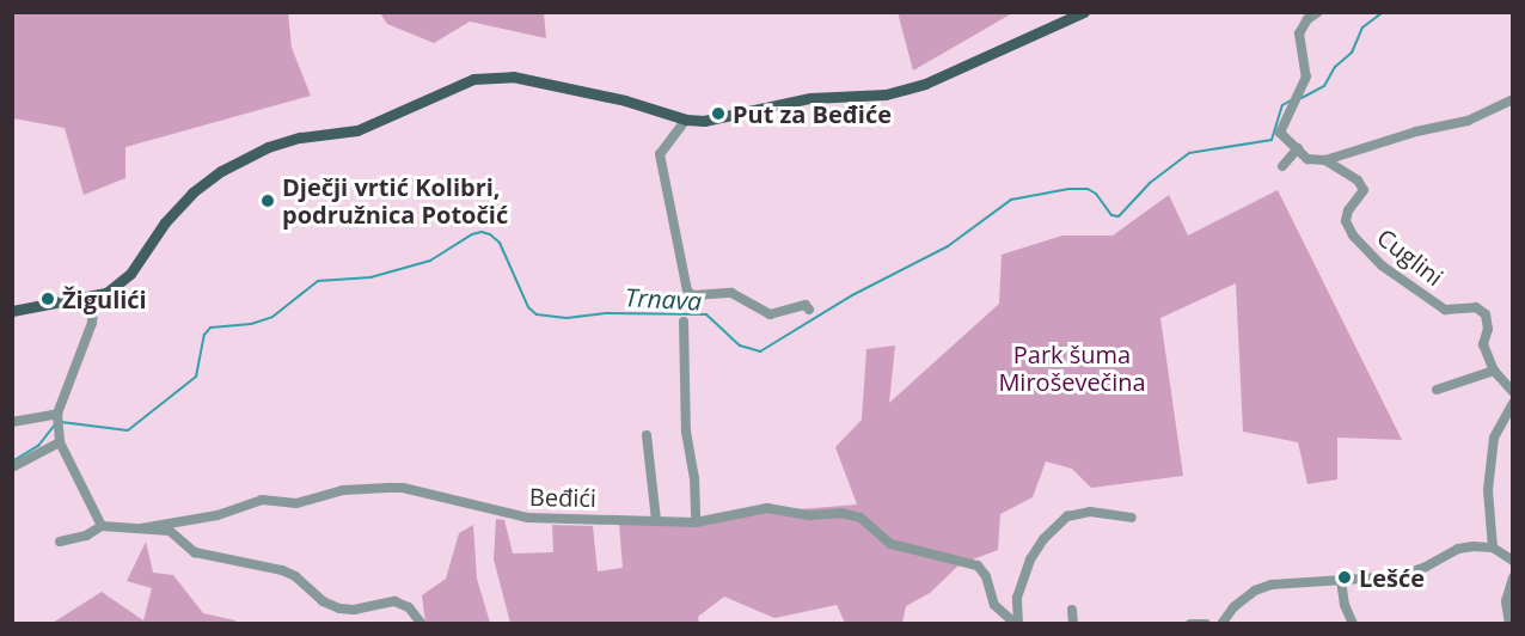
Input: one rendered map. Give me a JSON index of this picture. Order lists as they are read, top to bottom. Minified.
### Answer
{"streets":{"street":["Cuglini","Beđići"]},"water":["Trnava"],"parks":["Park šuma Miroševečina"],"places":["Put za Beđiće","Dječji vrtić Kolibri, podružnica Potočić","Žigulići","Lešće"]}
